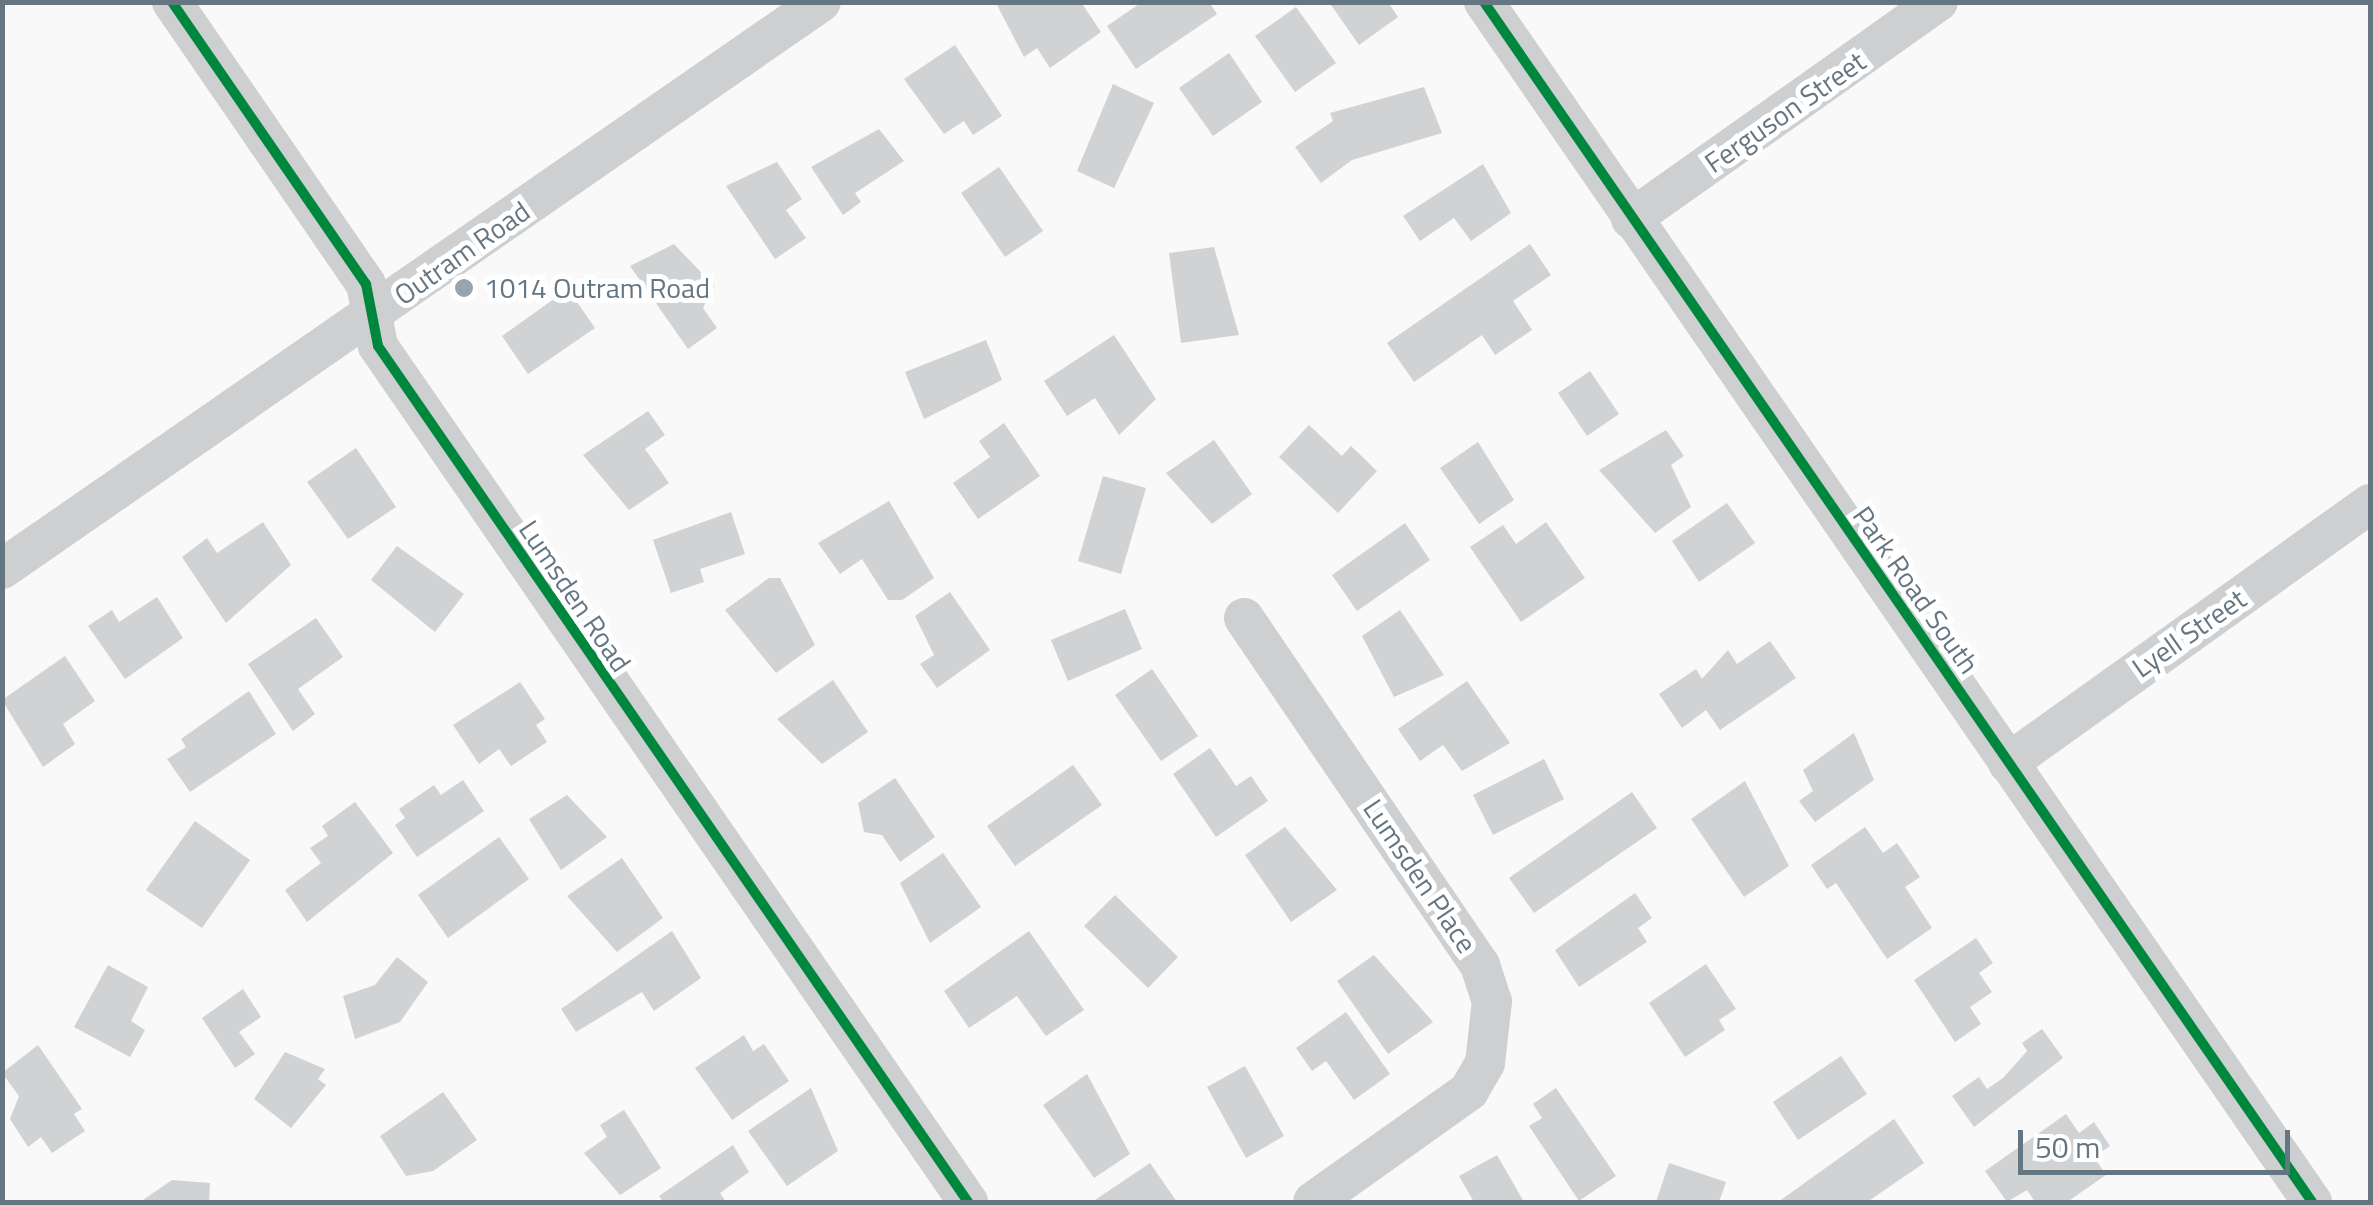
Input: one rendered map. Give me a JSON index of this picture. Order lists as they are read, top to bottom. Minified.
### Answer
{"streets":{"street":["Ferguson Street","Outram Road","Park Road South","Lumsden Road","Lyell Street","Lumsden Place"]},"crossings":[["Ferguson Street","Park Road South"],["Outram Road","Lumsden Road"],["Park Road South","Lyell Street"]],"places":["1014 Outram Road"],"scale_bar":"50 m"}
